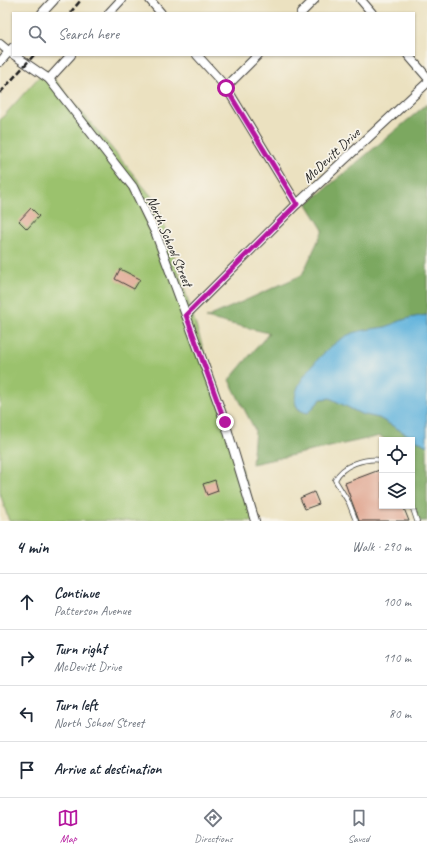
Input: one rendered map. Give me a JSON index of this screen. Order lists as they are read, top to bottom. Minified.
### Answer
{"streets":{"street":["McDevitt Drive","North School Street"]},"crossings":[["McDevitt Drive","North School Street"]],"page":{"search":"Search here","heading":["4 min","Walk · 290 m"],"list":[["Continue","Patterson Avenue","100 m"],["Turn right","McDevitt Drive","110 m"],["Turn left","North School Street","80 m"],"Arrive at destination"],"nav":["Map","Directions","Saved"]}}
